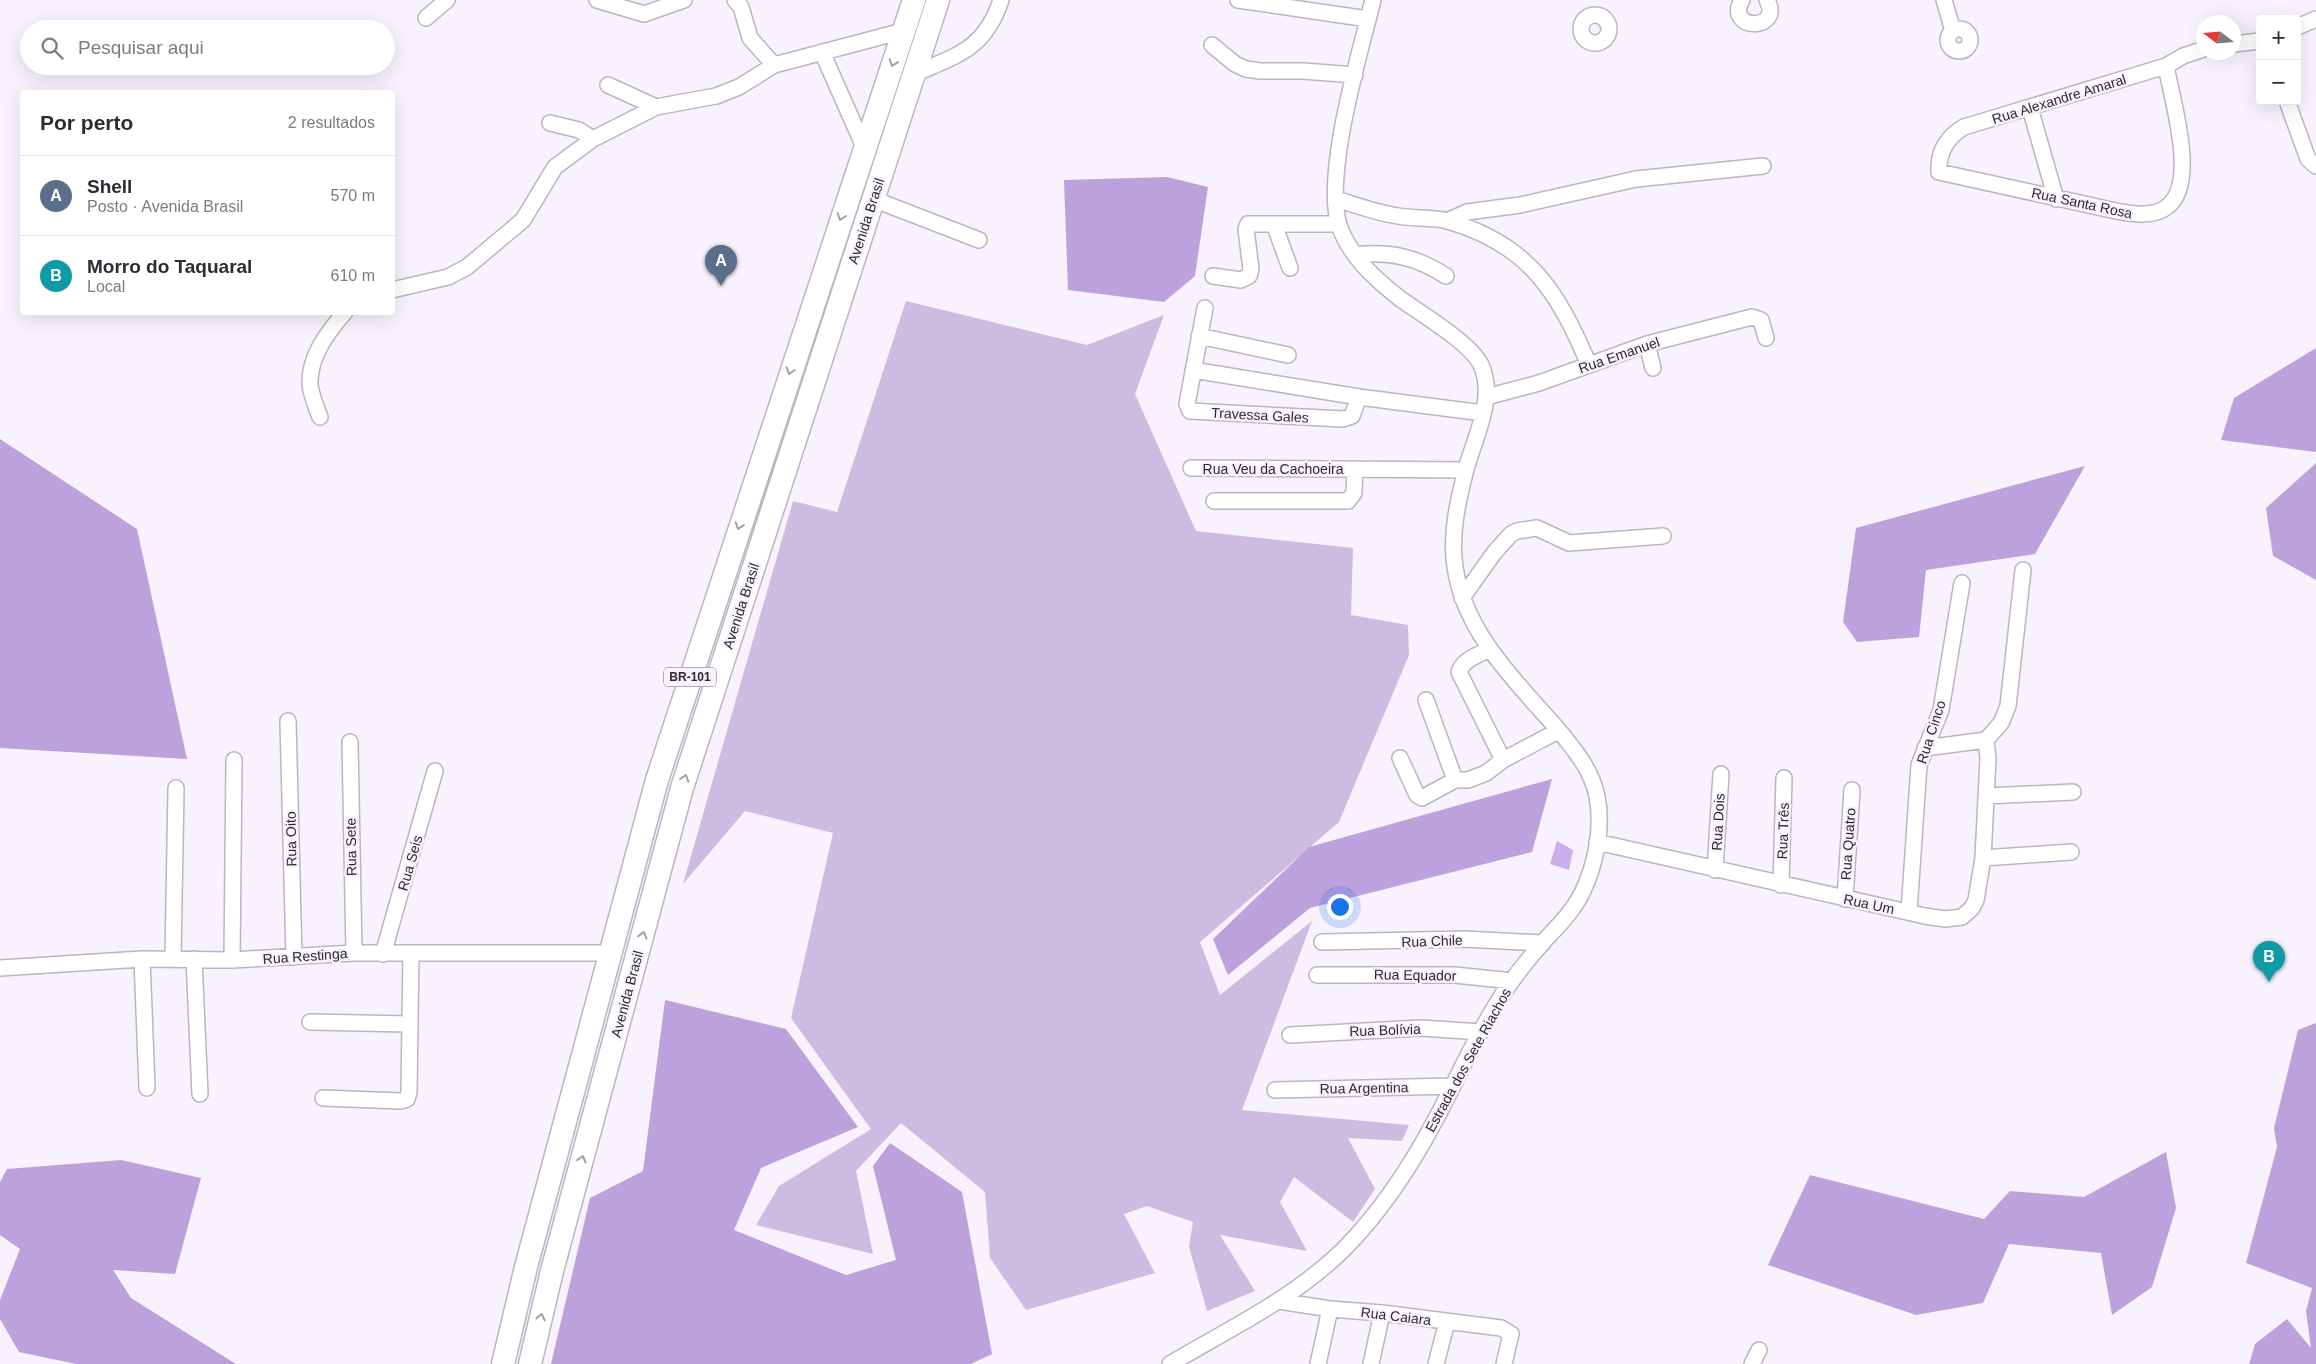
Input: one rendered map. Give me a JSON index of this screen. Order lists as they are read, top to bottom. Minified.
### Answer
{"streets":{"highway":["Avenida Brasil","BR-101"],"street":["Rua Alexandre Amaral","Rua Santa Rosa","Rua Emanuel","Travessa Gales","Rua Veu da Cachoeira","Rua Cinco","Rua Dois","Rua Três","Rua Oito","Rua Quatro","Rua Sete","Rua Seis","Rua Um","Rua Chile","Rua Restinga","Rua Equador","Rua Bolívia","Estrada dos Sete Riachos","Rua Argentina","Rua Caiara"]},"crossings":[["Rua Alexandre Amaral","Rua Santa Rosa"],["Avenida Brasil","Rua Restinga"],["Rua Emanuel","Estrada dos Sete Riachos"],["Travessa Gales","Estrada dos Sete Riachos"],["Rua Veu da Cachoeira","Estrada dos Sete Riachos"],["Rua Cinco","Rua Um"],["Rua Dois","Rua Um"],["Rua Três","Rua Um"],["Rua Oito","Rua Restinga"],["Rua Quatro","Rua Um"],["Rua Sete","Rua Restinga"],["Rua Seis","Rua Restinga"],["Rua Um","Estrada dos Sete Riachos"],["Rua Chile","Estrada dos Sete Riachos"],["Rua Equador","Estrada dos Sete Riachos"],["Rua Bolívia","Estrada dos Sete Riachos"],["Estrada dos Sete Riachos","Rua Argentina"],["Estrada dos Sete Riachos","Rua Caiara"]],"north":"left","page":{"map_buttons":["+","−"],"search":"Pesquisar aqui","heading":["Por perto","2 resultados"],"list":[{"mark":"A","name":"Shell","note":"Posto · Avenida Brasil","value":"570 m"},{"mark":"B","name":"Morro do Taquaral","note":"Local","value":"610 m"}],"pins":["A","B"]}}
